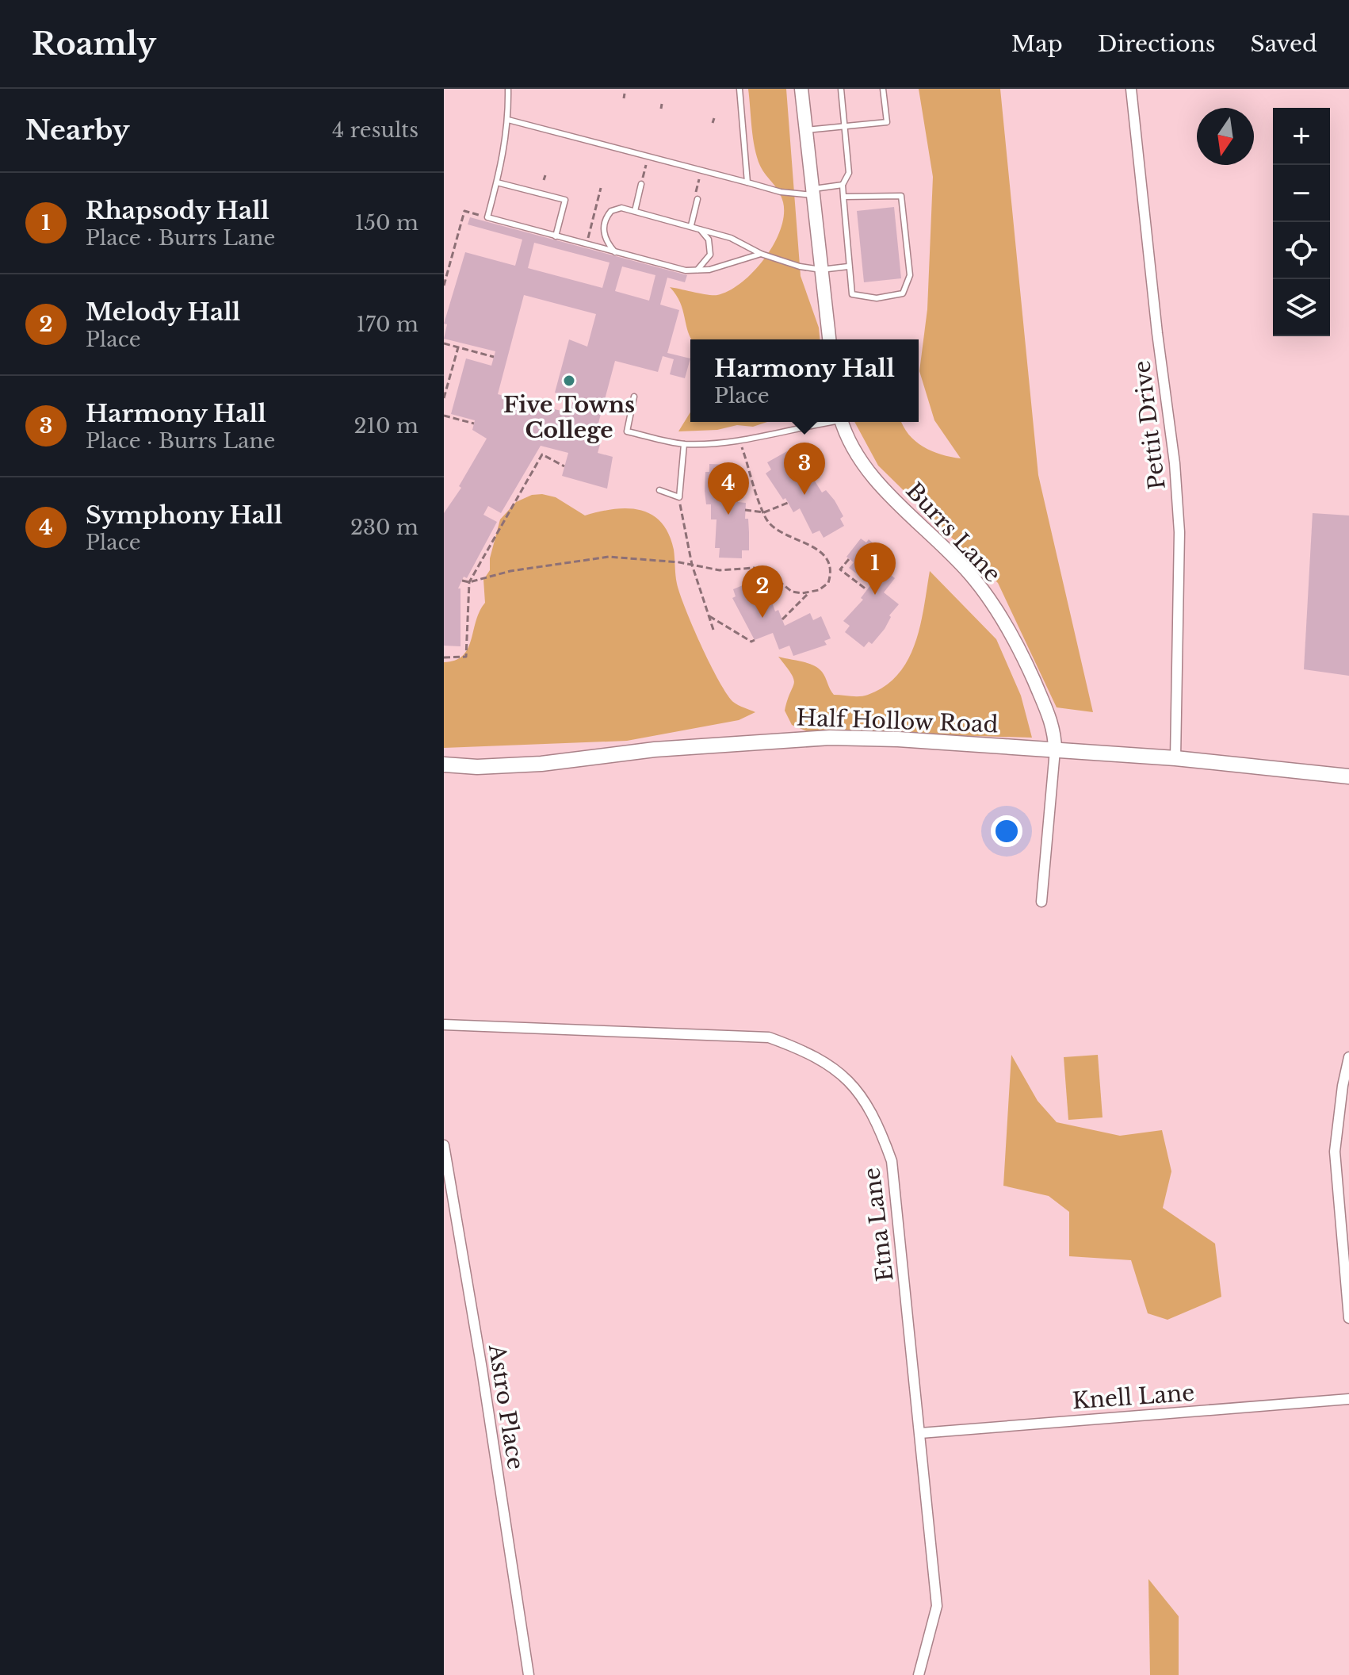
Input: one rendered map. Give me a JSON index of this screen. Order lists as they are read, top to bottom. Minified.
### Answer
{"streets":{"main road":["Half Hollow Road"],"street":["Pettit Drive","Burrs Lane","Etna Lane","Knell Lane","Astro Place"]},"crossings":[["Pettit Drive","Half Hollow Road"],["Burrs Lane","Half Hollow Road"],["Etna Lane","Knell Lane"]],"places":["Five Towns College"],"north":"bottom","page":{"header":"Roamly","nav":["Map","Directions","Saved"],"heading":["Nearby","4 results"],"map_buttons":["+","−"],"list":[{"mark":"1","name":"Rhapsody Hall","note":"Place · Burrs Lane","value":"150 m"},{"mark":"2","name":"Melody Hall","note":"Place","value":"170 m"},{"mark":"3","name":"Harmony Hall","note":"Place · Burrs Lane","value":"210 m"},{"mark":"4","name":"Symphony Hall","note":"Place","value":"230 m"}],"popup":["Harmony Hall","Place"],"pins":["3","4","1","2"]}}
